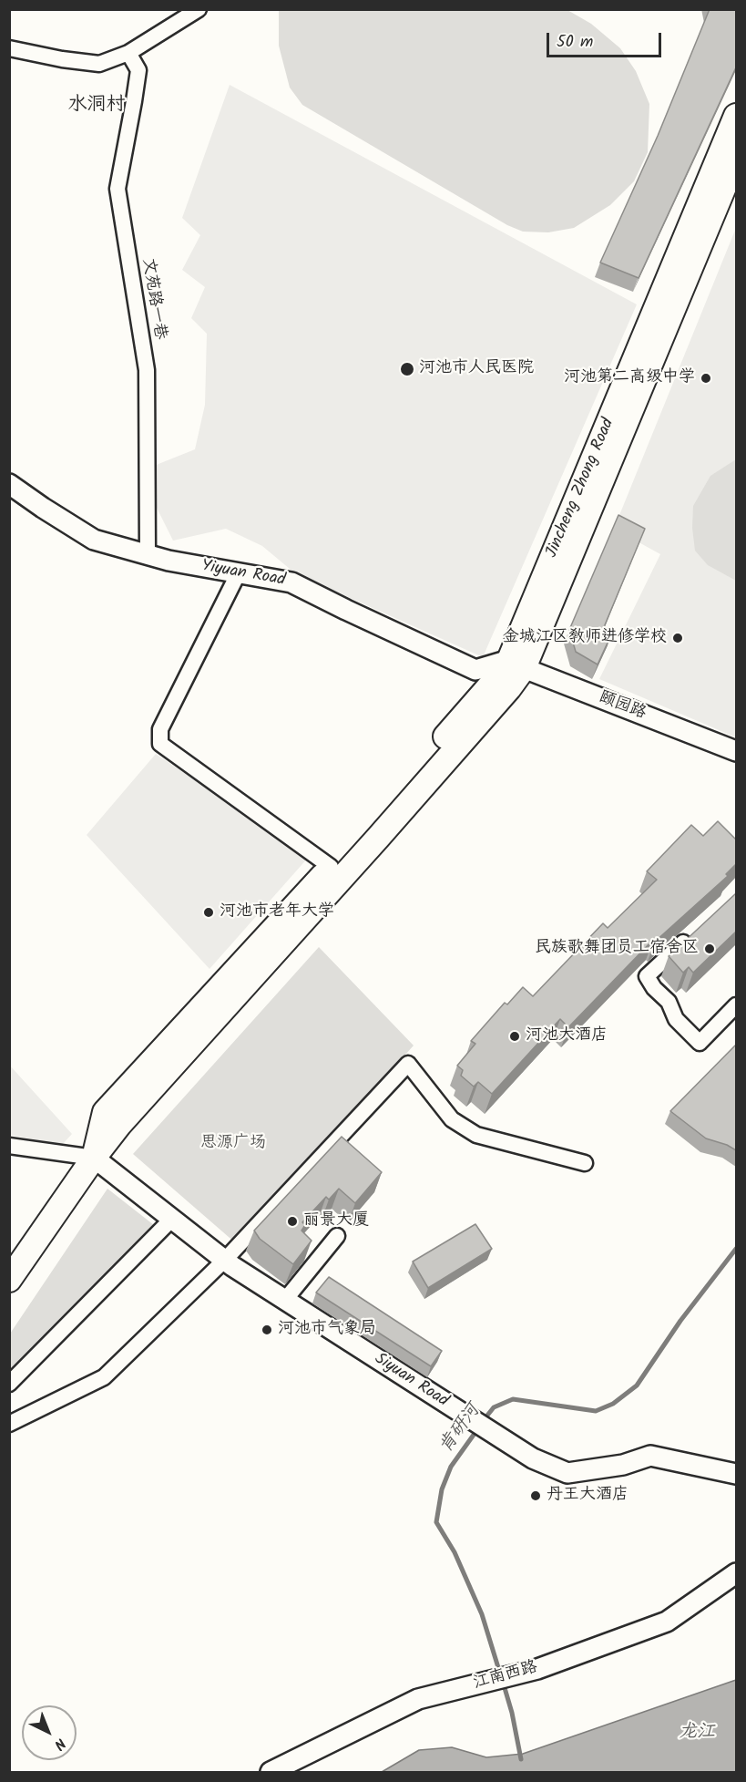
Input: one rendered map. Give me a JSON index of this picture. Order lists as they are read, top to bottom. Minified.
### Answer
{"streets":{"main road":["Jincheng Zhong Road"],"street":["文苑路一巷","Yiyuan Road","颐园路","Siyuan Road","江南西路"]},"crossings":[["文苑路一巷","Yiyuan Road"],["Jincheng Zhong Road","Yiyuan Road"],["Jincheng Zhong Road","颐园路"],["Yiyuan Road","颐园路"]],"districts":["水洞村"],"water":["肯研河","龙江"],"parks":["思源广场"],"places":["河池市人民医院","河池第二高级中学","金城江区教师进修学校","河池市老年大学","民族歌舞团员工宿舍区","河池大酒店","丽景大厦","河池市气象局","丹王大酒店"],"scale_bar":"50 m","north":"bottom right"}
